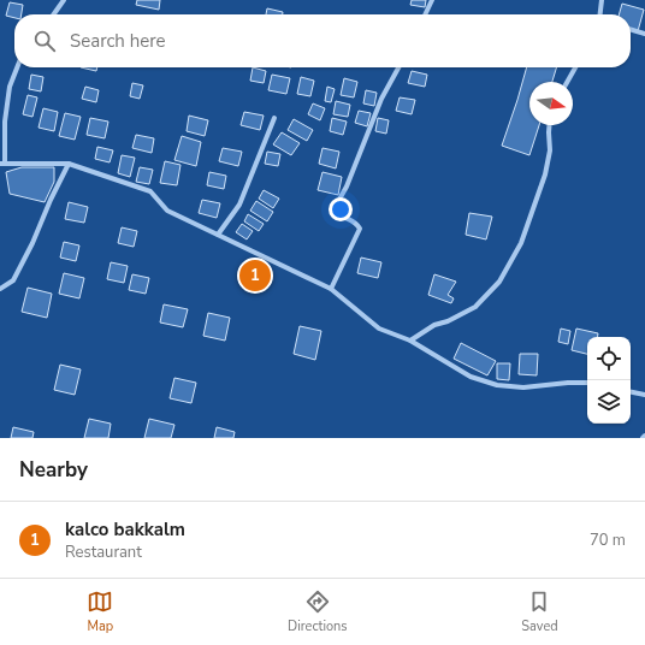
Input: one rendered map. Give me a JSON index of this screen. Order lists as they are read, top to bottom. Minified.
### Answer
{"north":"right","page":{"search":"Search here","pins":"1","heading":"Nearby","list":[{"mark":"1","name":"kalco bakkalm","note":"Restaurant","value":"70 m"}],"nav":["Map","Directions","Saved"]}}
